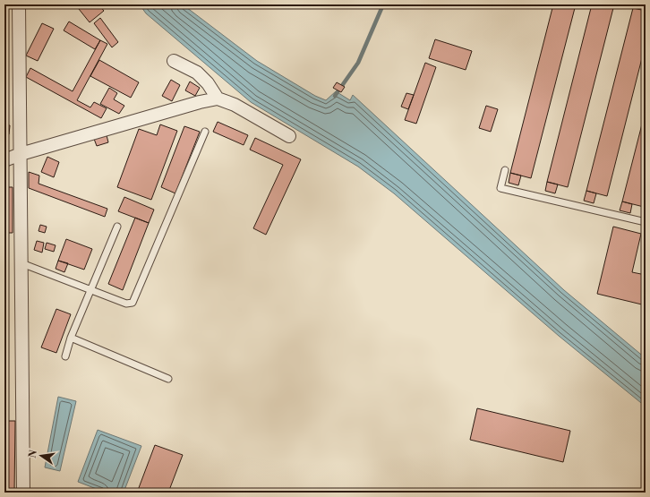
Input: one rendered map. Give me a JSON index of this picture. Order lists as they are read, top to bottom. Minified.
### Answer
{"north":"left"}
